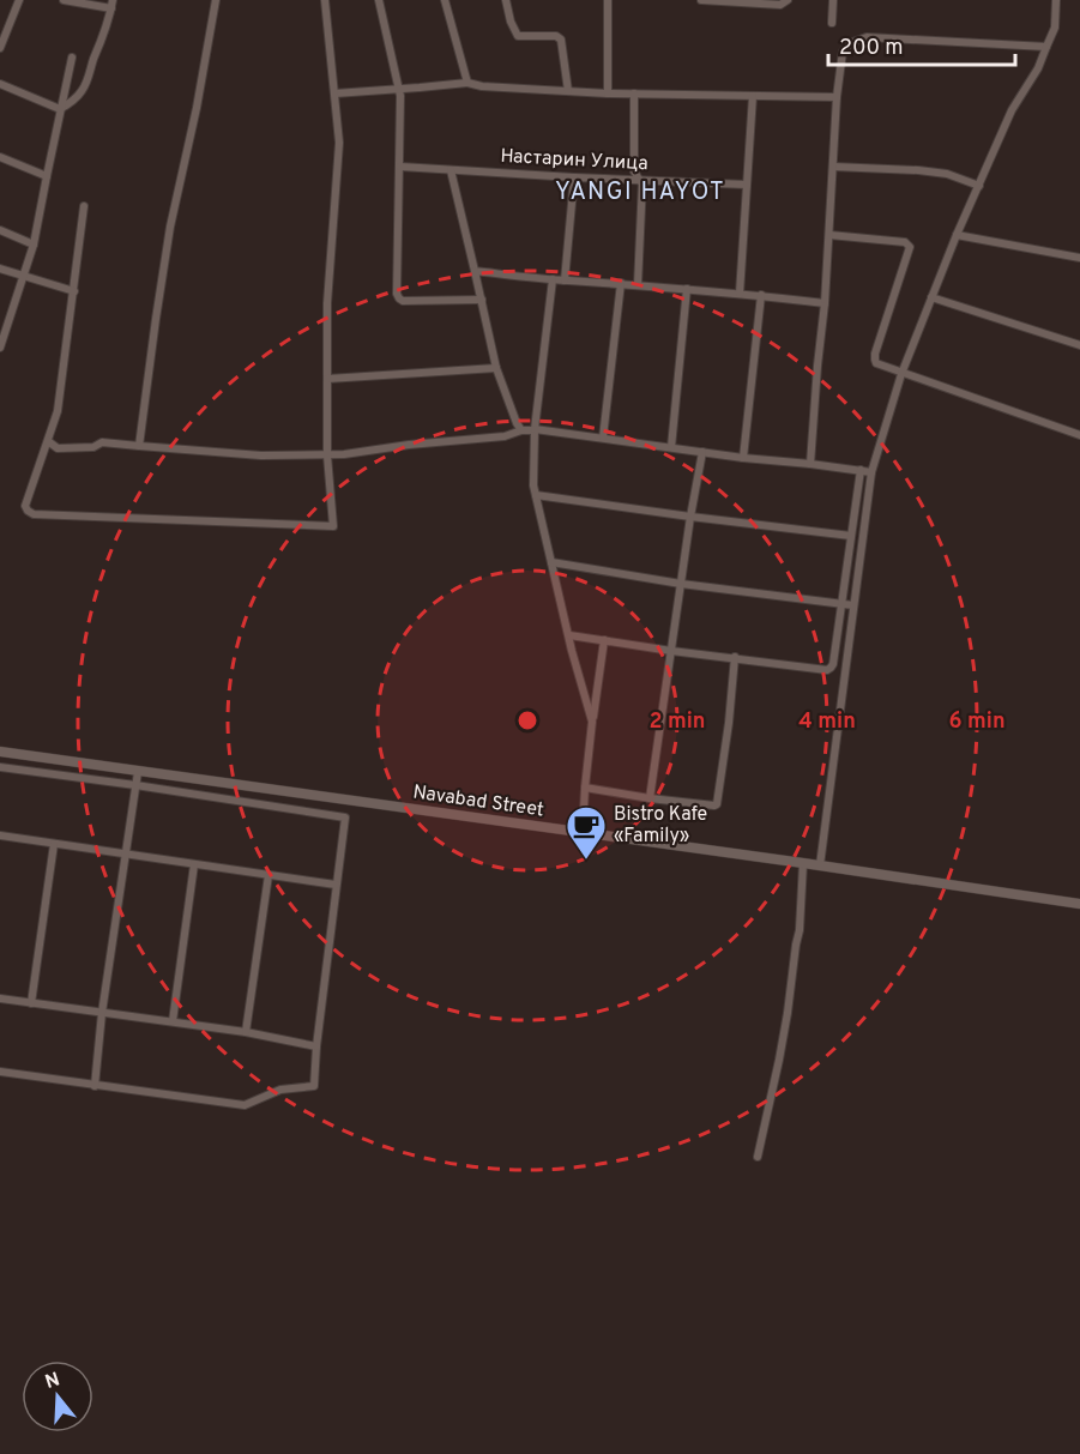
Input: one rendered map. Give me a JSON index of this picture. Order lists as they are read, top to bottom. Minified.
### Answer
{"streets":{"street":["Настарин Улица","Navabad Street"]},"districts":["YANGI HAYOT"],"places":{"cafe":["Bistro Kafe «Family»"]},"scale_bar":"200 m","north":"top","rings":["2 min","4 min","6 min"]}
